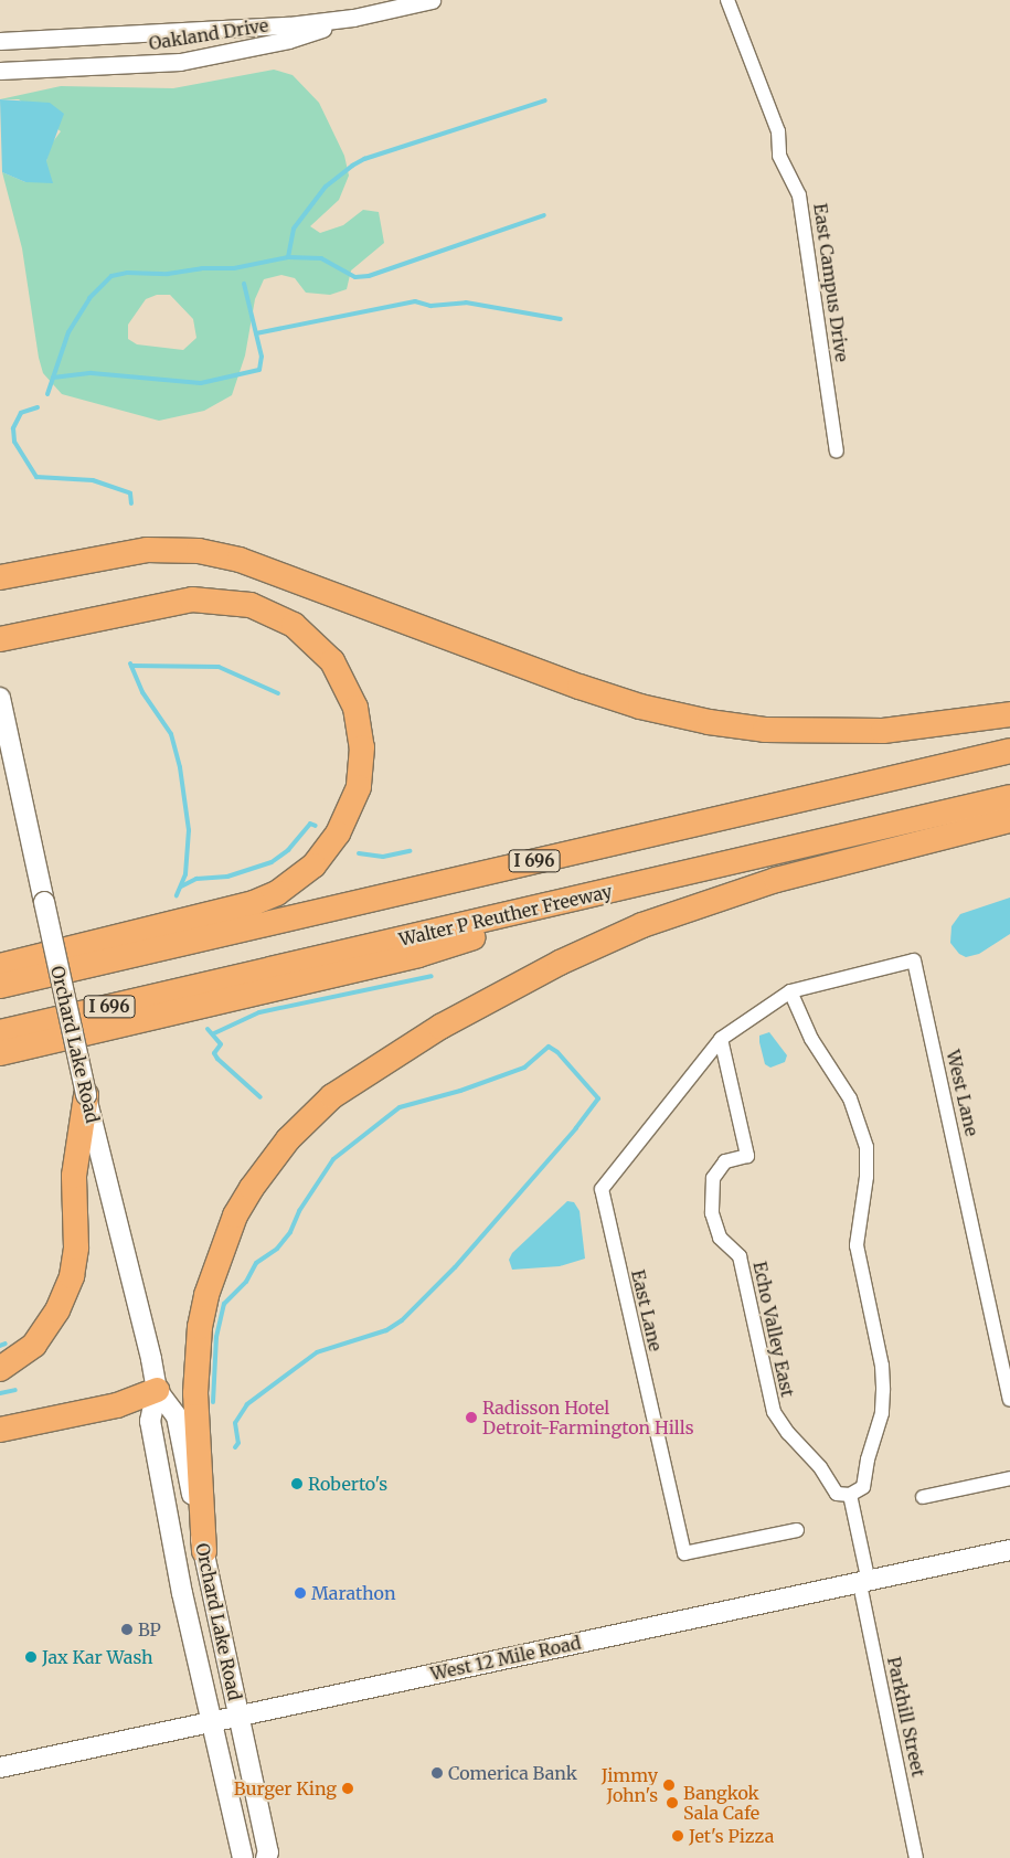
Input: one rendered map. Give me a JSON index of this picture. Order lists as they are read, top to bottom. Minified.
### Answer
{"streets":{"highway":["I 696","Walter P Reuther Freeway"],"main road":["Orchard Lake Road","West 12 Mile Road"],"street":["Oakland Drive","East Campus Drive","West Lane","East Lane","Echo Valley East","Parkhill Street"]},"crossings":[["Orchard Lake Road","West 12 Mile Road"],["West Lane","East Lane"],["East Lane","Echo Valley East"],["Echo Valley East","Parkhill Street"],["West 12 Mile Road","Parkhill Street"]],"places":["Radisson Hotel Detroit-Farmington Hills","Roberto's","Marathon","BP","Jax Kar Wash","Comerica Bank","Jimmy John's","Burger King","Bangkok Sala Cafe","Jet's Pizza"]}
